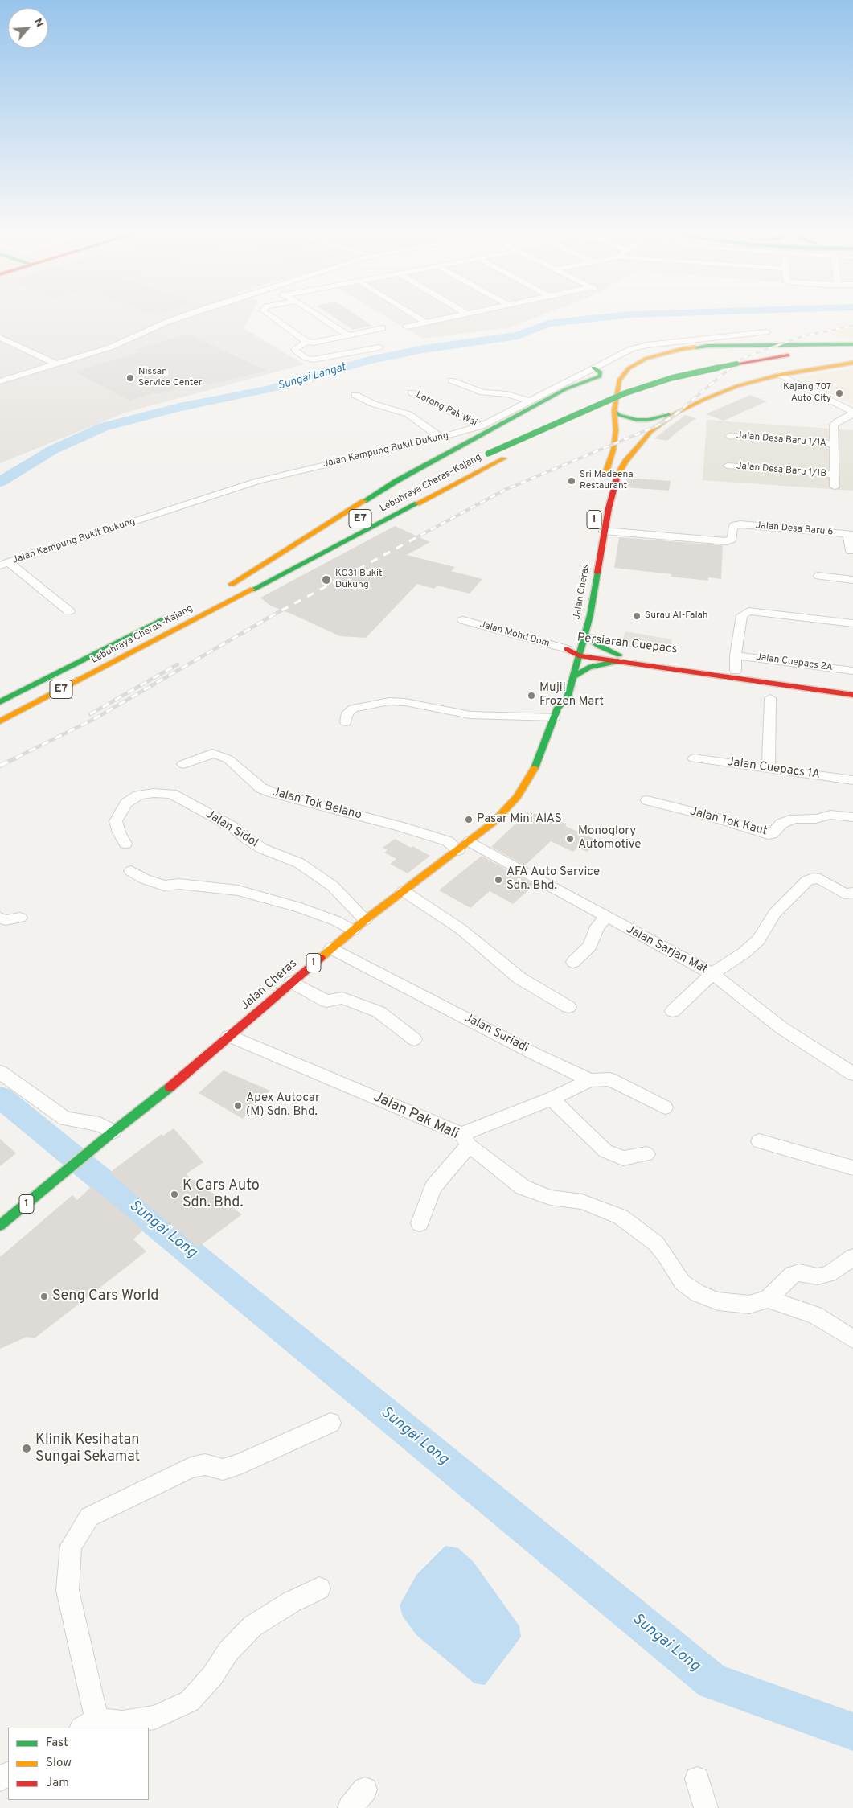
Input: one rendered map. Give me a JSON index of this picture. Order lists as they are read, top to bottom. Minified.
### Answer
{"streets":{"main road":["Lebuhraya Cheras–Kajang","E7","1","Jalan Cheras","Persiaran Cuepacs"],"street":["Lorong Pak Wai","Jalan Desa Baru 1/1A","Jalan Kampung Bukit Dukung","Jalan Desa Baru 1/1B","Jalan Desa Baru 6","Jalan Mohd Dom","Jalan Cuepacs 2A","Jalan Cuepacs 1A","Jalan Tok Belano","Jalan Tok Kaut","Jalan Sidol","Jalan Sarjan Mat","Jalan Suriadi","Jalan Pak Mali"]},"crossings":[["Lorong Pak Wai","Jalan Kampung Bukit Dukung"],["Jalan Desa Baru 6","Jalan Cheras"],["Jalan Cheras","Persiaran Cuepacs"],["Jalan Cheras","Jalan Tok Belano"],["Jalan Cheras","Jalan Sidol"],["Jalan Cheras","Jalan Sarjan Mat"],["Jalan Cheras","Jalan Suriadi"],["Jalan Cheras","Jalan Pak Mali"],["Jalan Mohd Dom","Persiaran Cuepacs"],["Jalan Tok Belano","Jalan Sarjan Mat"]],"water":["Sungai Langat","Sungai Long"],"places":["Nissan Service Center","Kajang 707 Auto City","Sri Madeena Restaurant","KG31 Bukit Dukung","Surau Al-Falah","Mujii Frozen Mart","Pasar Mini AIAS","Monoglory Automotive","AFA Auto Service Sdn. Bhd.","Apex Autocar (M) Sdn. Bhd.","K Cars Auto Sdn. Bhd.","Seng Cars World","Klinik Kesihatan Sungai Sekamat"],"legend":["Fast","Slow","Jam"],"north":"top right"}
